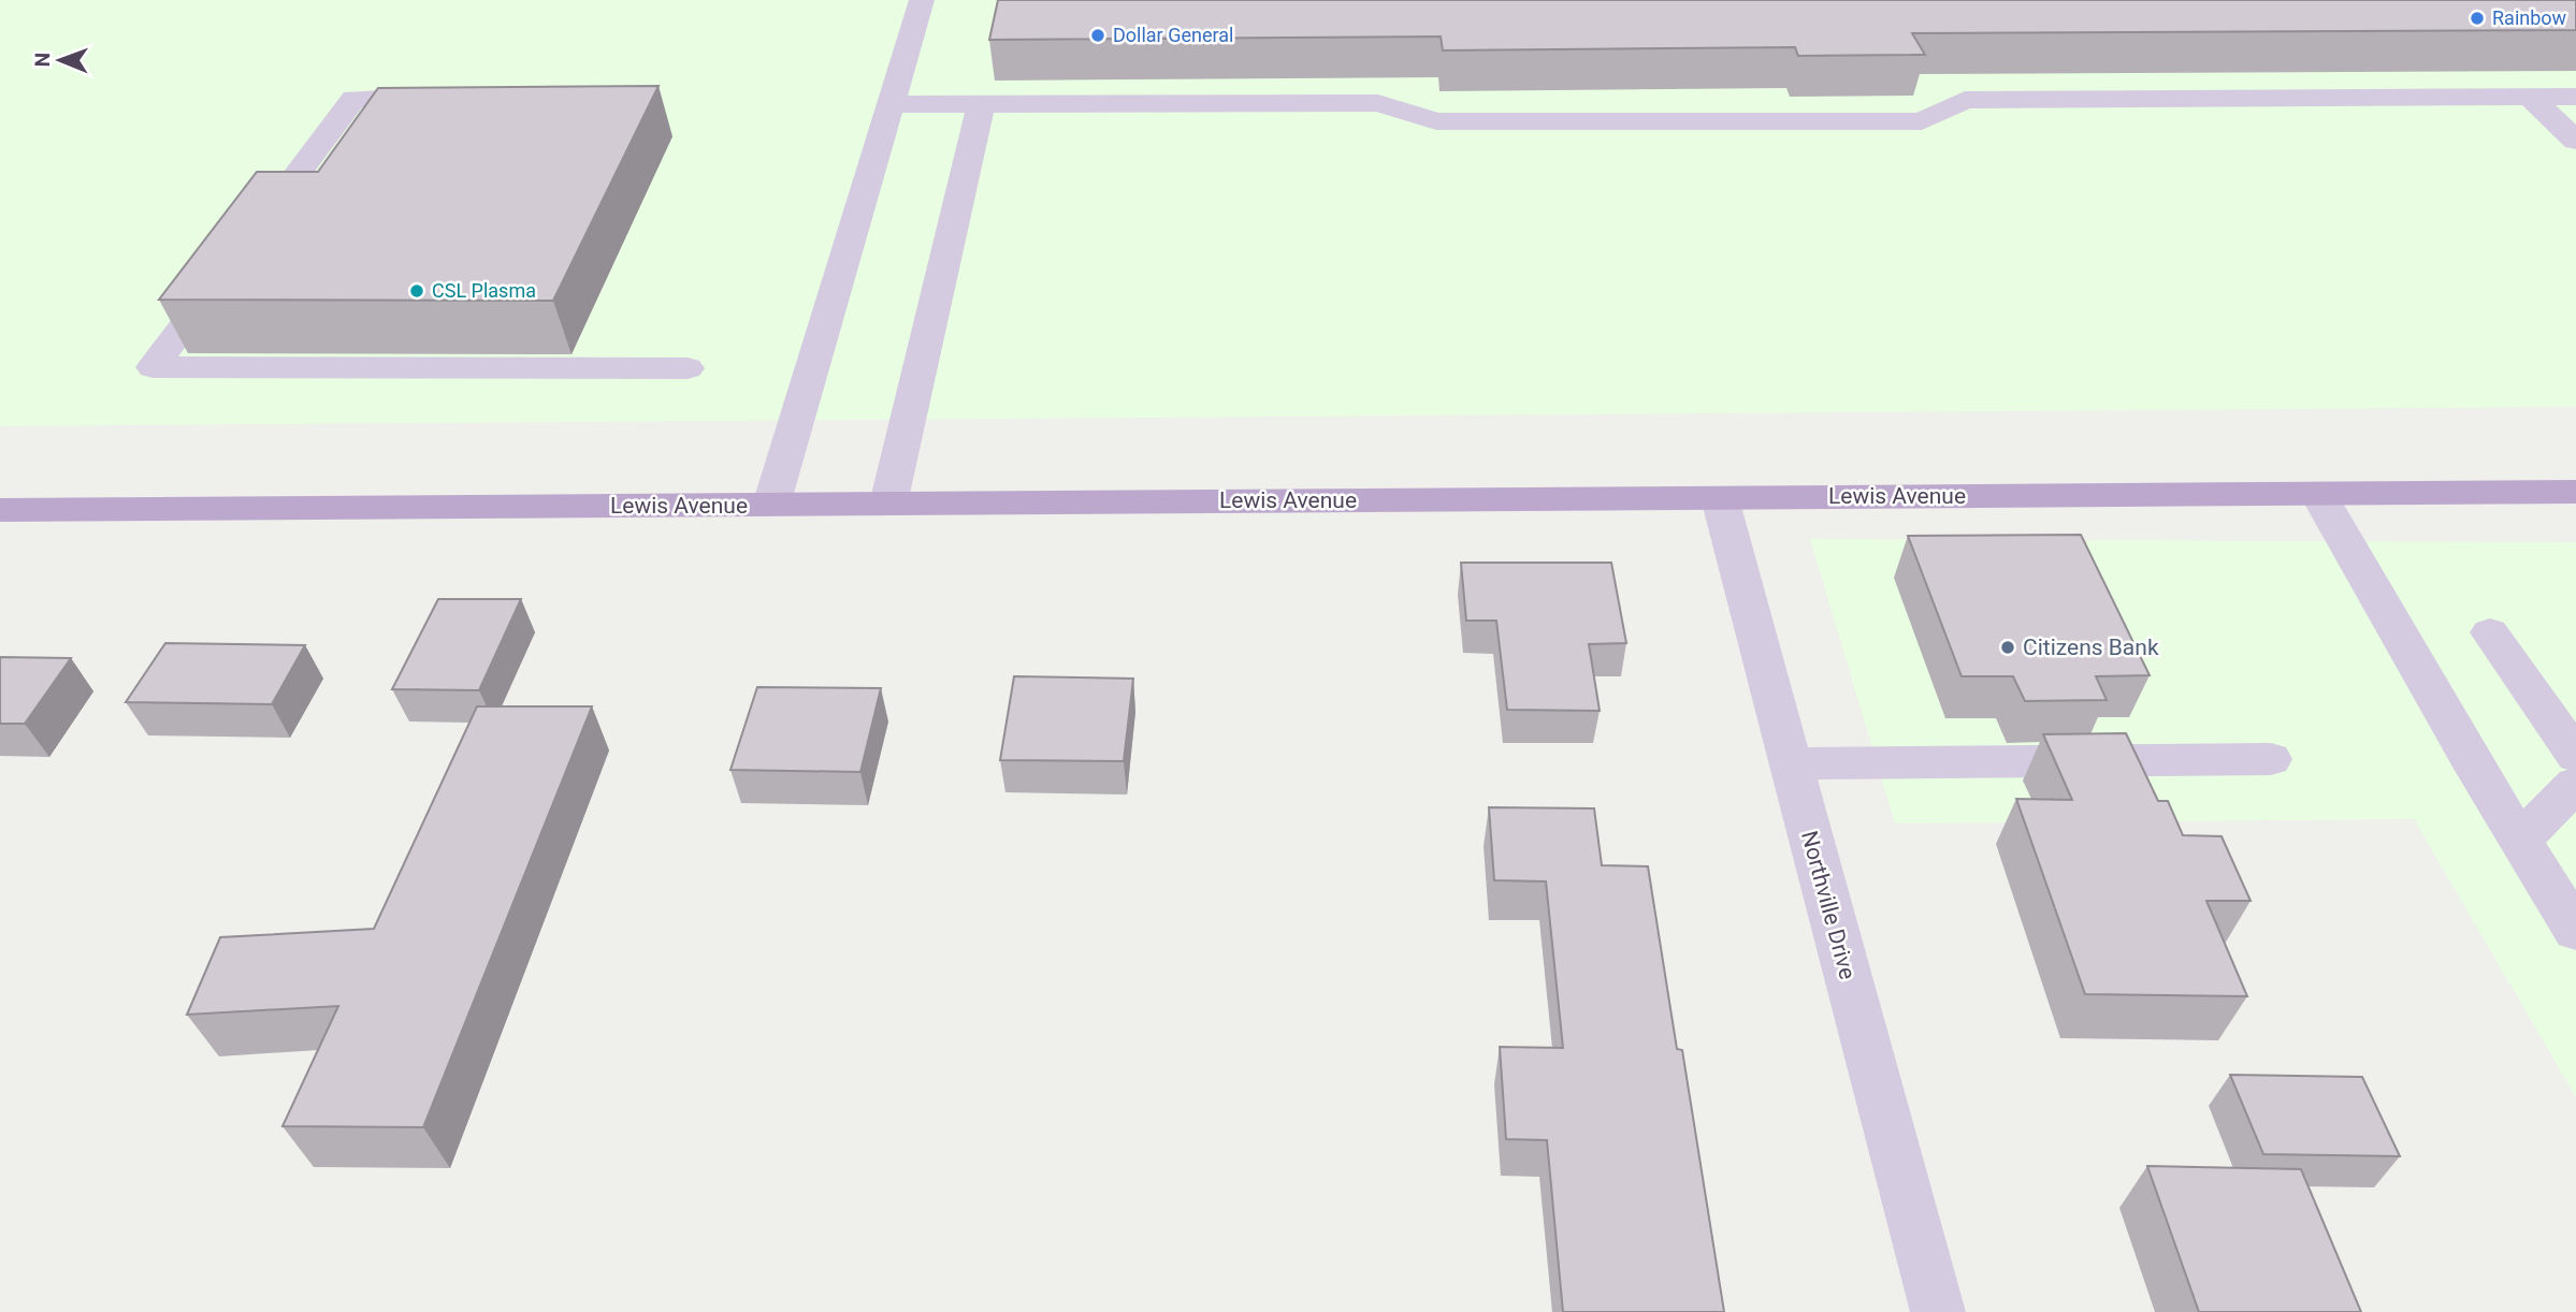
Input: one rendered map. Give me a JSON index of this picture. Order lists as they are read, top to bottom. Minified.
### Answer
{"streets":{"main road":["Lewis Avenue"],"street":["Northville Drive"]},"crossings":[["Lewis Avenue","Northville Drive"]],"places":["Rainbow","Dollar General","CSL Plasma","Citizens Bank"],"north":"left"}
